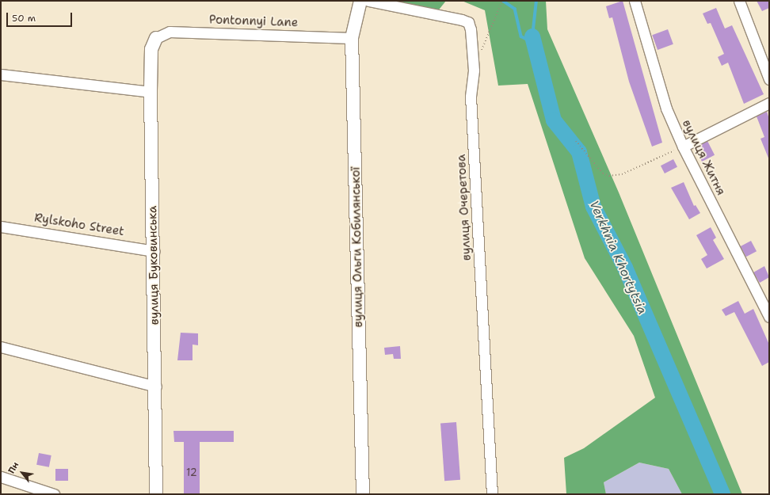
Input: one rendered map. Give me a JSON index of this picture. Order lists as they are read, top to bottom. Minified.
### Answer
{"streets":{"street":["Pontonnyi Lane","вулиця Житня","вулиця Очеретова","Rylskoho Street","вулиця Ольги Кобилянської","вулиця Буковинська"]},"crossings":[["Pontonnyi Lane","вулиця Ольги Кобилянської"],["Pontonnyi Lane","вулиця Буковинська"],["Rylskoho Street","вулиця Буковинська"]],"water":["Verkhnia Khortytsia"],"house_numbers":["12"],"scale_bar":"50 m","north":"top left"}
